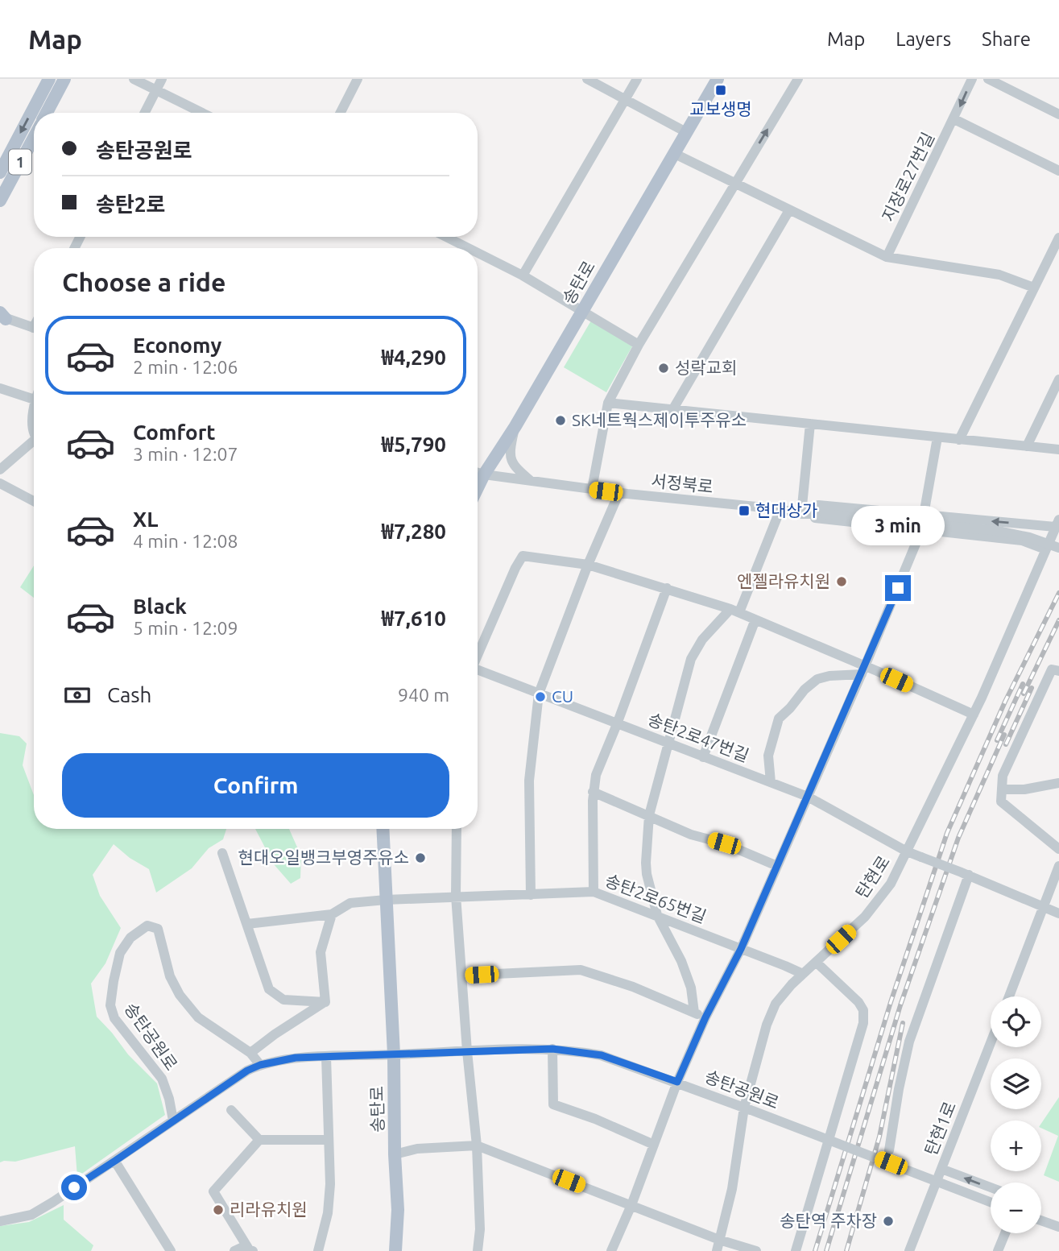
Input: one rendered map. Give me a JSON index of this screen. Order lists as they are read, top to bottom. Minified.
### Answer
{"streets":{"main road":["1","송탄로"],"street":["지장로27번길","서정북로","송탄2로47번길","탄현로","송탄2로65번길","송탄공원로","탄현1로"]},"crossings":[["송탄로","서정북로"],["송탄로","송탄2로65번길"],["송탄로","송탄공원로"],["송탄2로47번길","탄현로"],["탄현로","송탄2로65번길"],["탄현로","송탄공원로"]],"places":{"transit":["교보생명","현대상가"],"other":["성락교회","SK네트웍스제이투주유소","엔젤라유치원","CU","현대오일뱅크부영주유소","리라유치원","송탄역 주차장"]},"page":{"header":"Map","nav":["Map","Layers","Share"],"banner":["송탄공원로","송탄2로"],"heading":"Choose a ride","list":[{"name":"Economy","note":"2 min · 12:06","value":"₩4,290"},{"name":"Comfort","note":"3 min · 12:07","value":"₩5,790"},{"name":"XL","note":"4 min · 12:08","value":"₩7,280"},{"name":"Black","note":"5 min · 12:09","value":"₩7,610"}],"bubble":"3 min","pay":["Cash","940 m"],"buttons":"Confirm","map_buttons":["+","−"]}}
